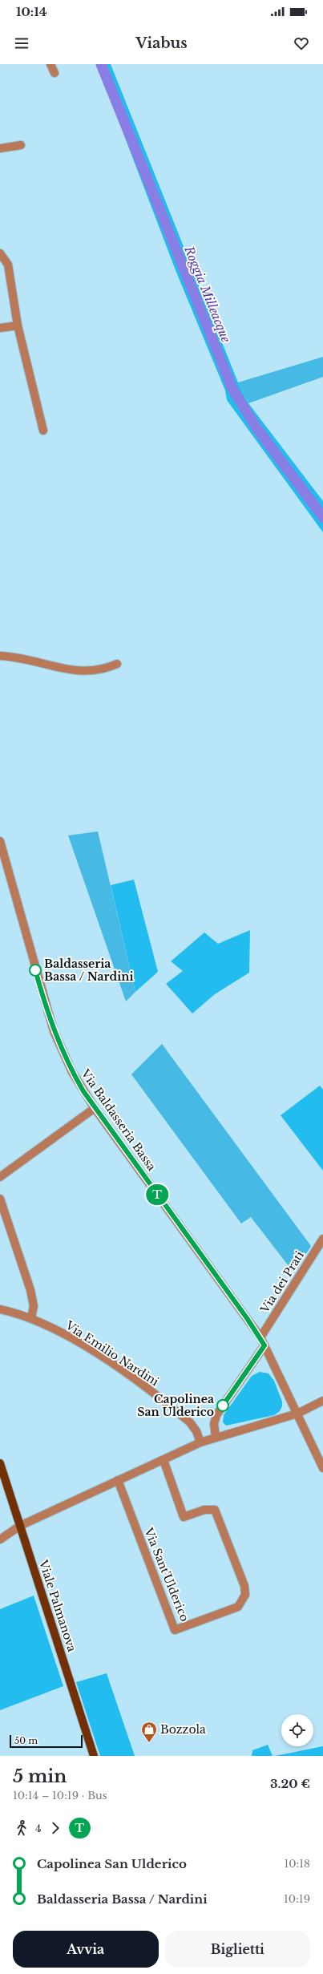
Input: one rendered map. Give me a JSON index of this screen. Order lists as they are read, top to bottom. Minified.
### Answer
{"streets":{"main road":["Viale Palmanova"],"street":["Via Baldasseria Bassa","Via dei Prati","Via Emilio Nardini","Via Sant'Ulderico"]},"crossings":[["Via Baldasseria Bassa","Via dei Prati"]],"water":["Roggia Milleacque"],"places":{"other":["Baldasseria Bassa / Nardini","Capolinea San Ulderico"],"shop":["Bozzola"]},"lines":["bus line T"],"scale_bar":"50 m","page":{"status":"10:14","header":"Viabus","on_map":"T","scale":"50 m","heading":["5 min","10:14 – 10:19 · Bus","3.20 €"],"legs":["4","T"],"list":[{"name":"Capolinea San Ulderico","value":"10:18"},{"name":"Baldasseria Bassa / Nardini","value":"10:19"}],"buttons":["Avvia","Biglietti"]}}
